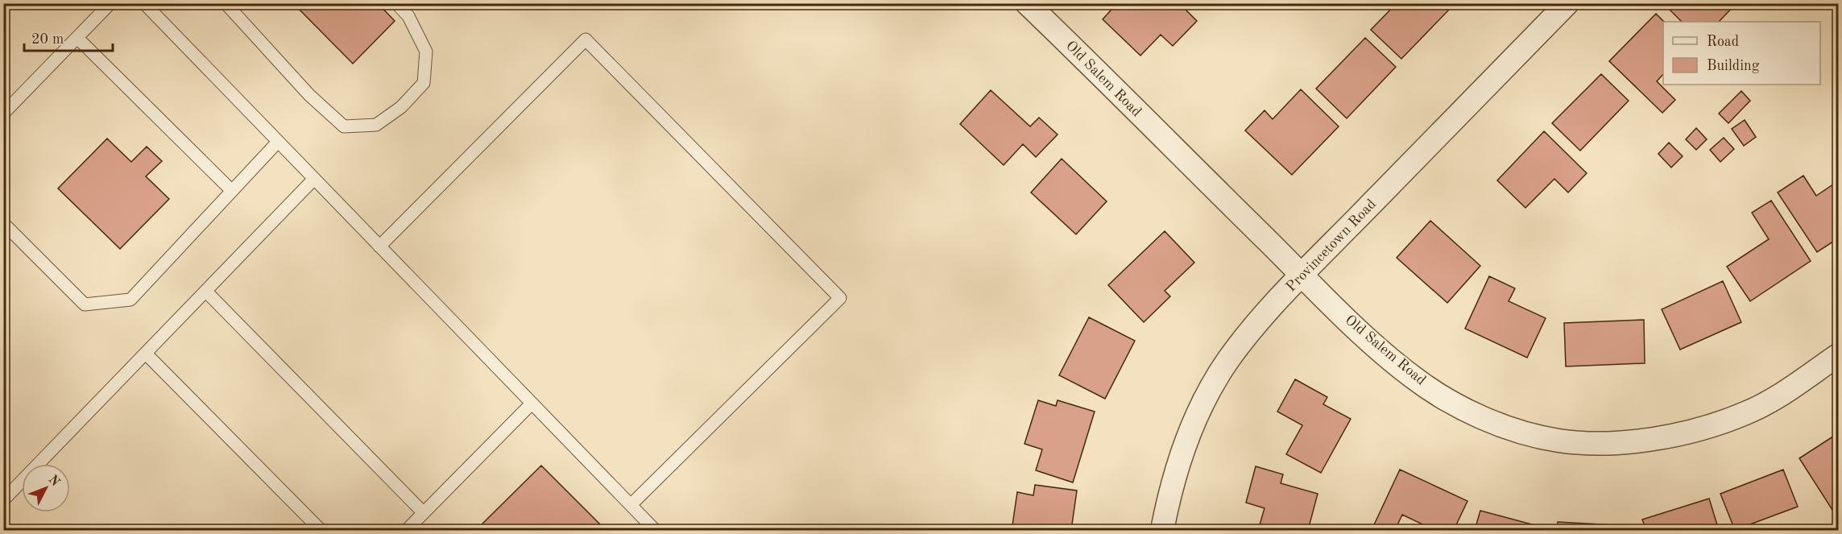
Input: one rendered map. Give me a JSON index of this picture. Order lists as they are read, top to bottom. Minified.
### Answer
{"streets":{"street":["Old Salem Road","Provincetown Road"]},"crossings":[["Old Salem Road","Provincetown Road"]],"legend":["Road","Building"],"scale_bar":"20 m","north":"top right"}
